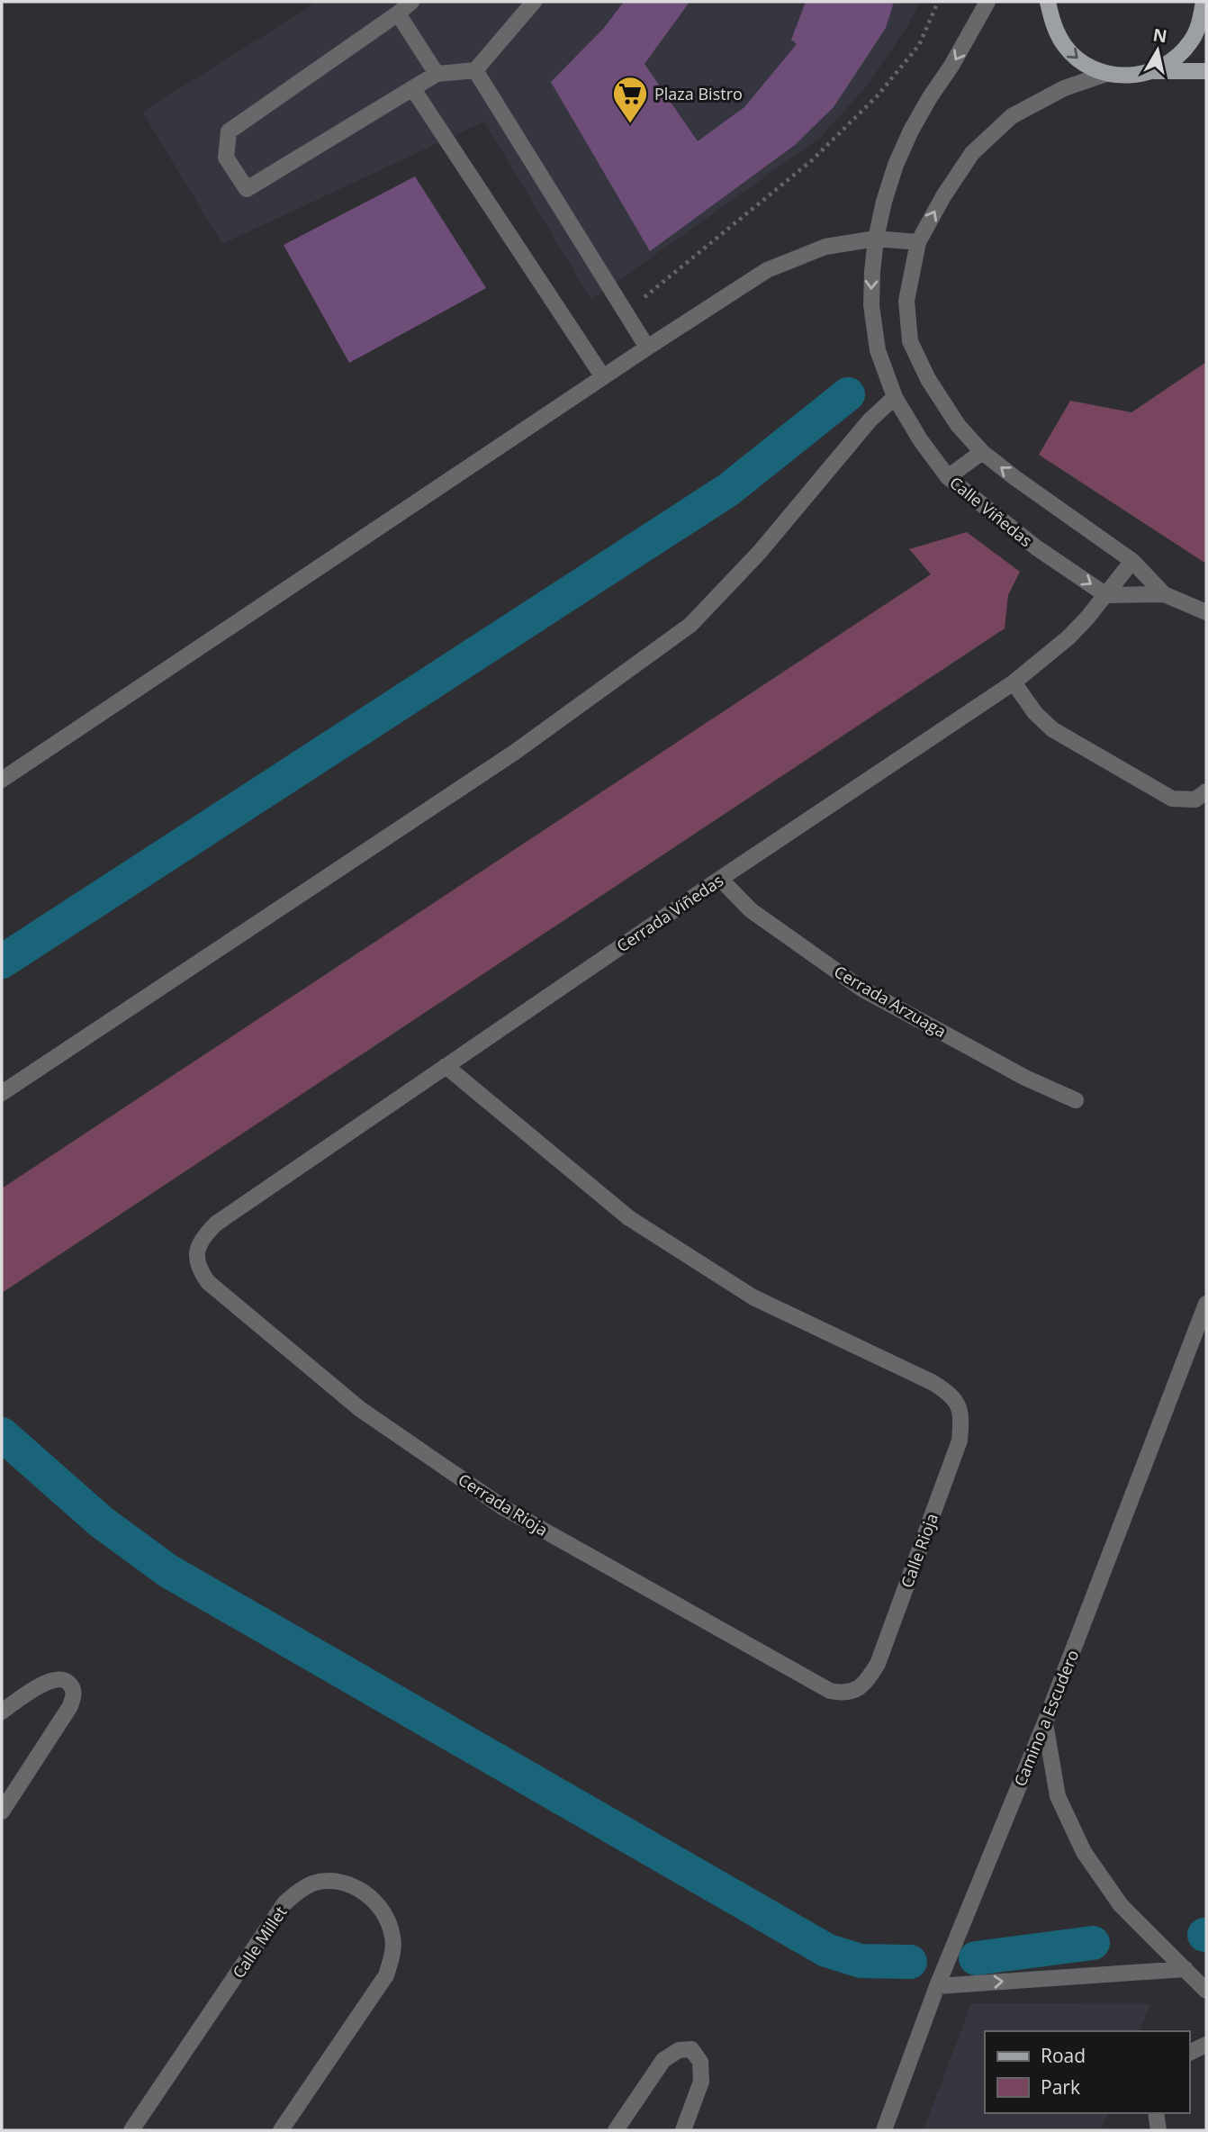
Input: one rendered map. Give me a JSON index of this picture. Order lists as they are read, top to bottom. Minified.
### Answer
{"streets":{"street":["Calle Viñedas","Cerrada Viñedas","Cerrada Arzuaga","Cerrada Rioja","Calle Rioja","Camino a Escudero","Calle Millet"]},"crossings":[["Calle Viñedas","Cerrada Viñedas"],["Cerrada Viñedas","Cerrada Arzuaga"],["Cerrada Viñedas","Cerrada Rioja"],["Cerrada Viñedas","Calle Rioja"],["Cerrada Rioja","Calle Rioja"]],"one_way":["Calle Viñedas"],"places":{"supermarket":["Plaza Bistro"]},"legend":["Road","Park"],"north":"top"}
